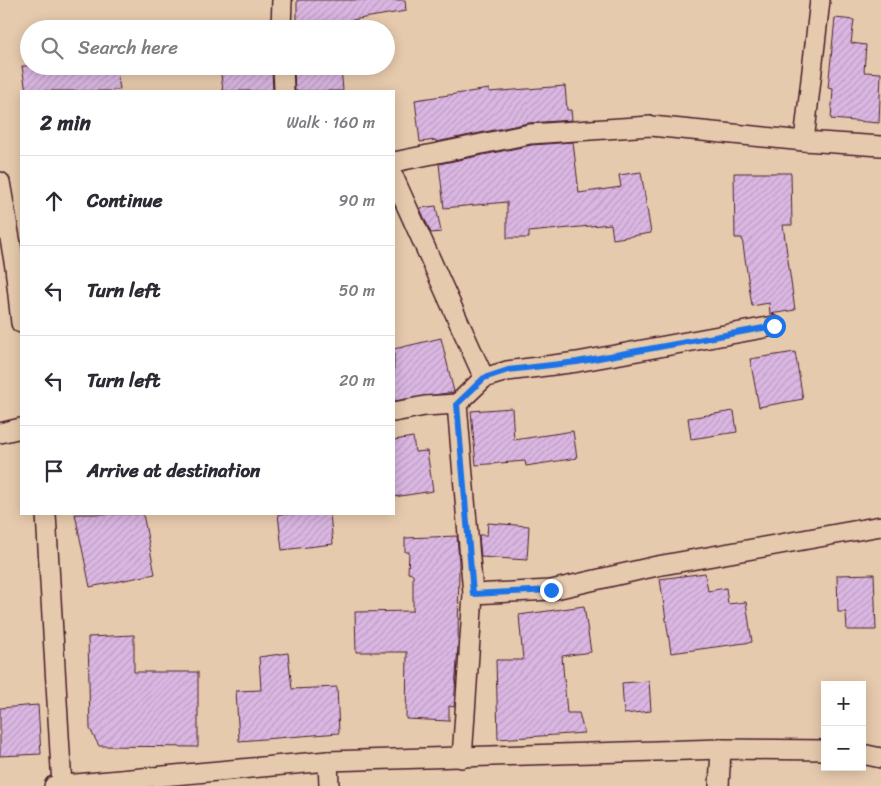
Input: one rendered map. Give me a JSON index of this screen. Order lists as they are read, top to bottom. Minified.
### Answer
{"page":{"search":"Search here","heading":["2 min","Walk · 160 m"],"list":[["Continue","90 m"],["Turn left","50 m"],["Turn left","20 m"],"Arrive at destination"],"map_buttons":["+","−"]}}
